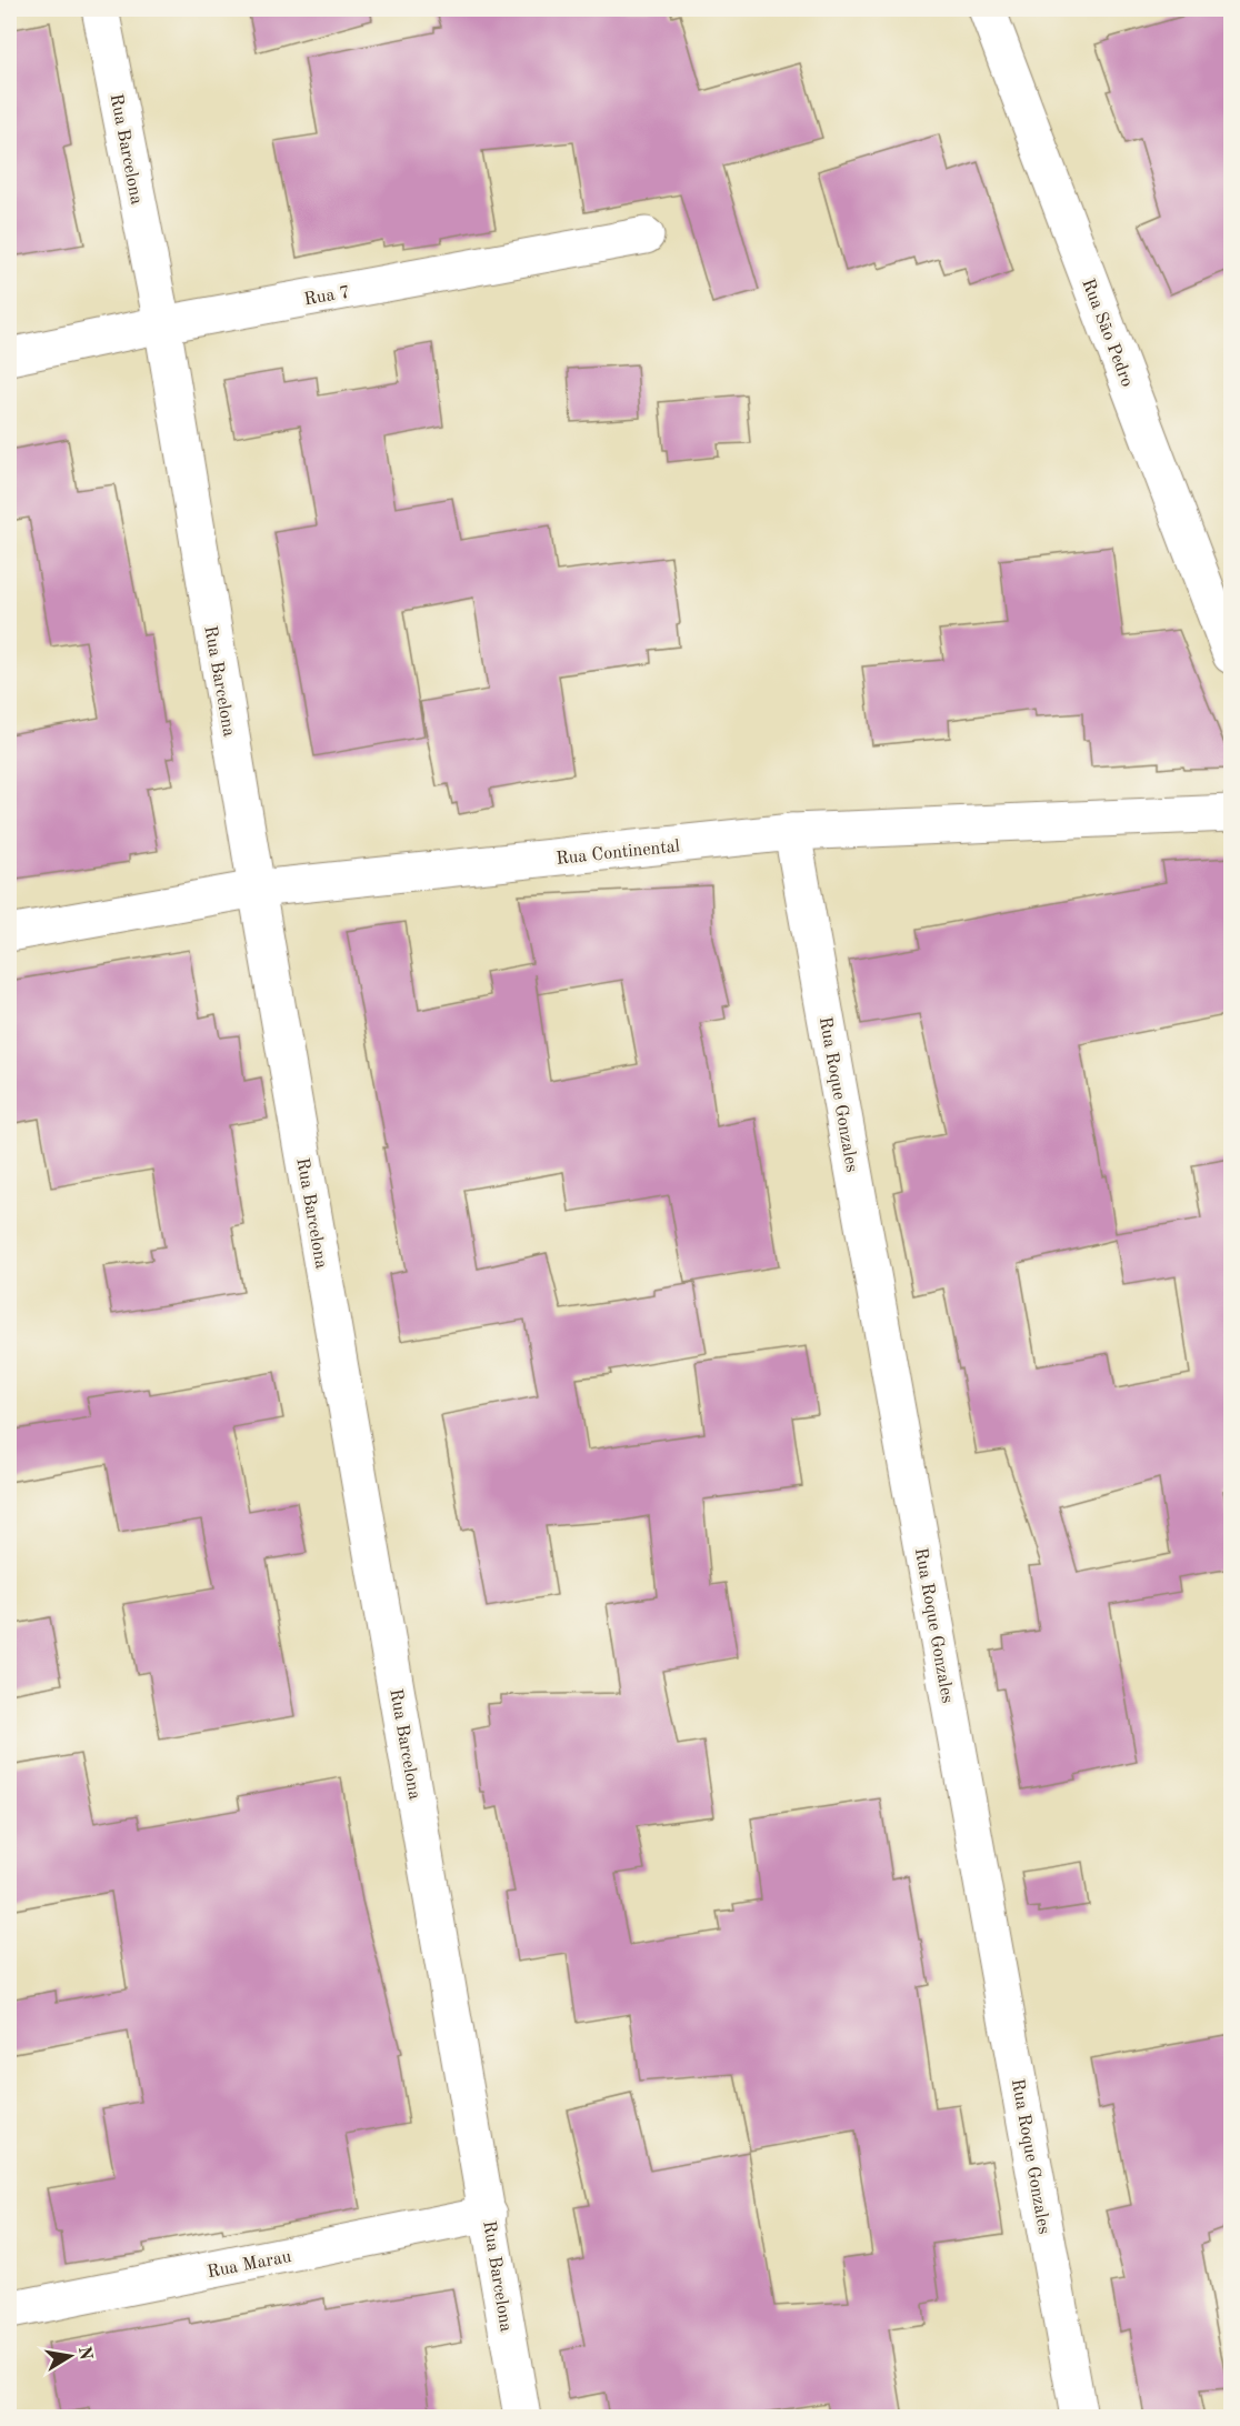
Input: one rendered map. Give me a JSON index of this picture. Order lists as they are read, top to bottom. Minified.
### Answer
{"streets":{"street":["Rua Barcelona","Rua 7","Rua São Pedro","Rua Continental","Rua Roque Gonzales","Rua Marau"]},"crossings":[["Rua Barcelona","Rua 7"],["Rua Barcelona","Rua Continental"],["Rua Barcelona","Rua Marau"],["Rua Continental","Rua Roque Gonzales"]],"north":"right"}
